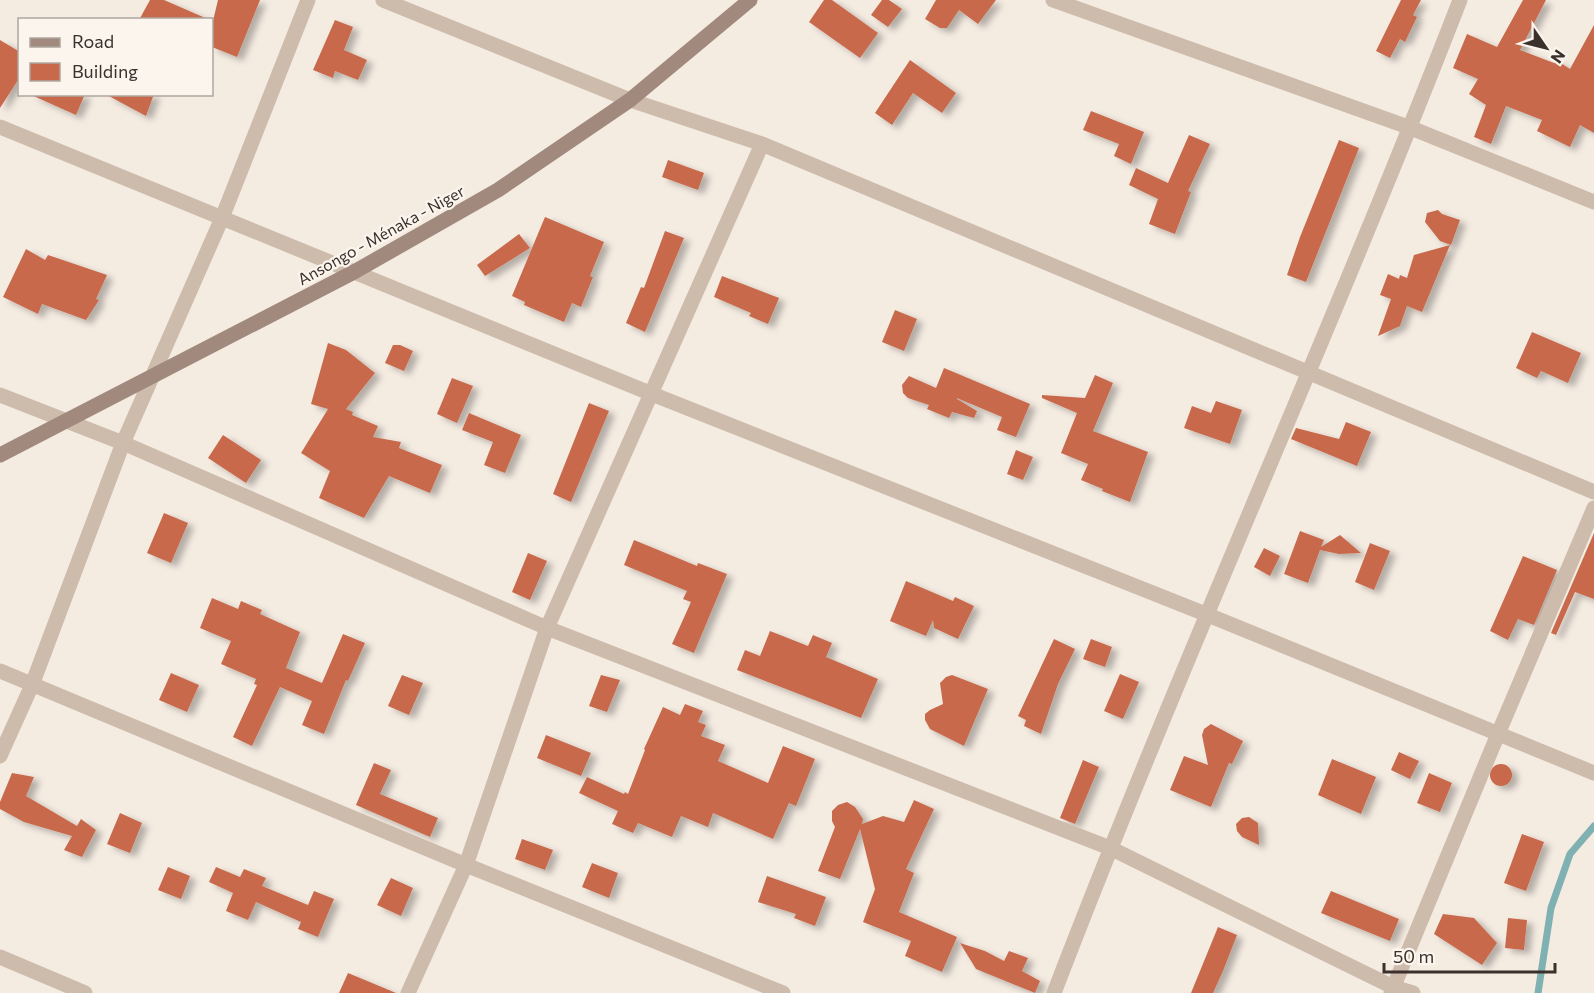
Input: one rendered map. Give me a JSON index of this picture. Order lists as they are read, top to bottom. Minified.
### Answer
{"streets":{"main road":["Ansongo - Ménaka - Niger"]},"legend":["Road","Building"],"scale_bar":"50 m","north":"bottom right"}
